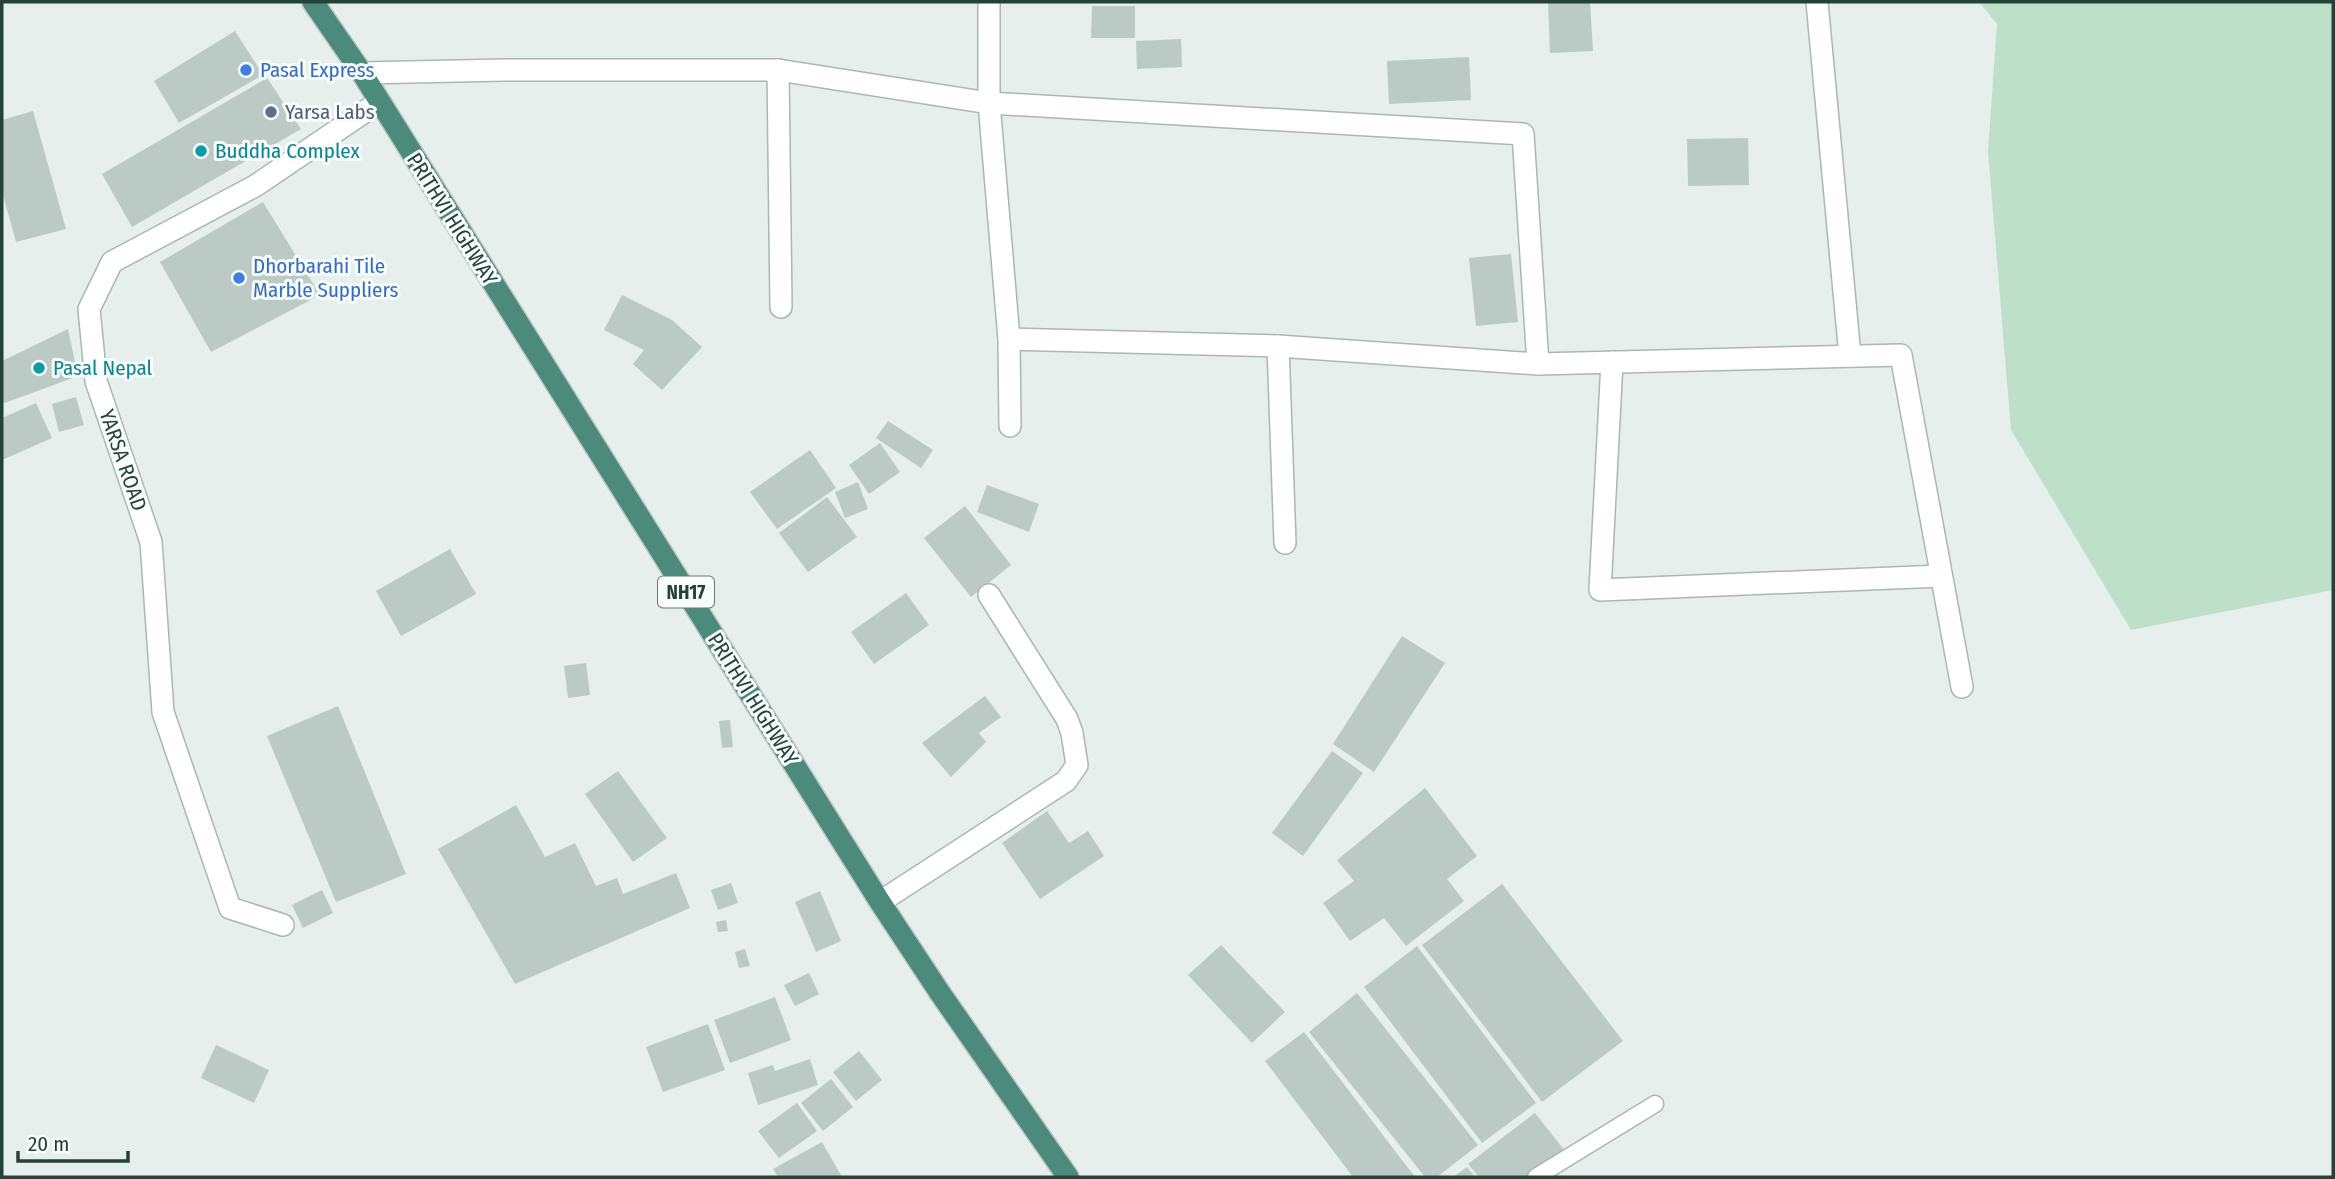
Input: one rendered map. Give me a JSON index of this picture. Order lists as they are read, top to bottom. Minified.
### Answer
{"streets":{"highway":["PRITHVI HIGHWAY","NH17"],"street":["YARSA ROAD"]},"crossings":[["PRITHVI HIGHWAY","YARSA ROAD"]],"places":["Pasal Express","Yarsa Labs","Buddha Complex","Dhorbarahi Tile Marble Suppliers","Pasal Nepal"],"scale_bar":"20 m"}
